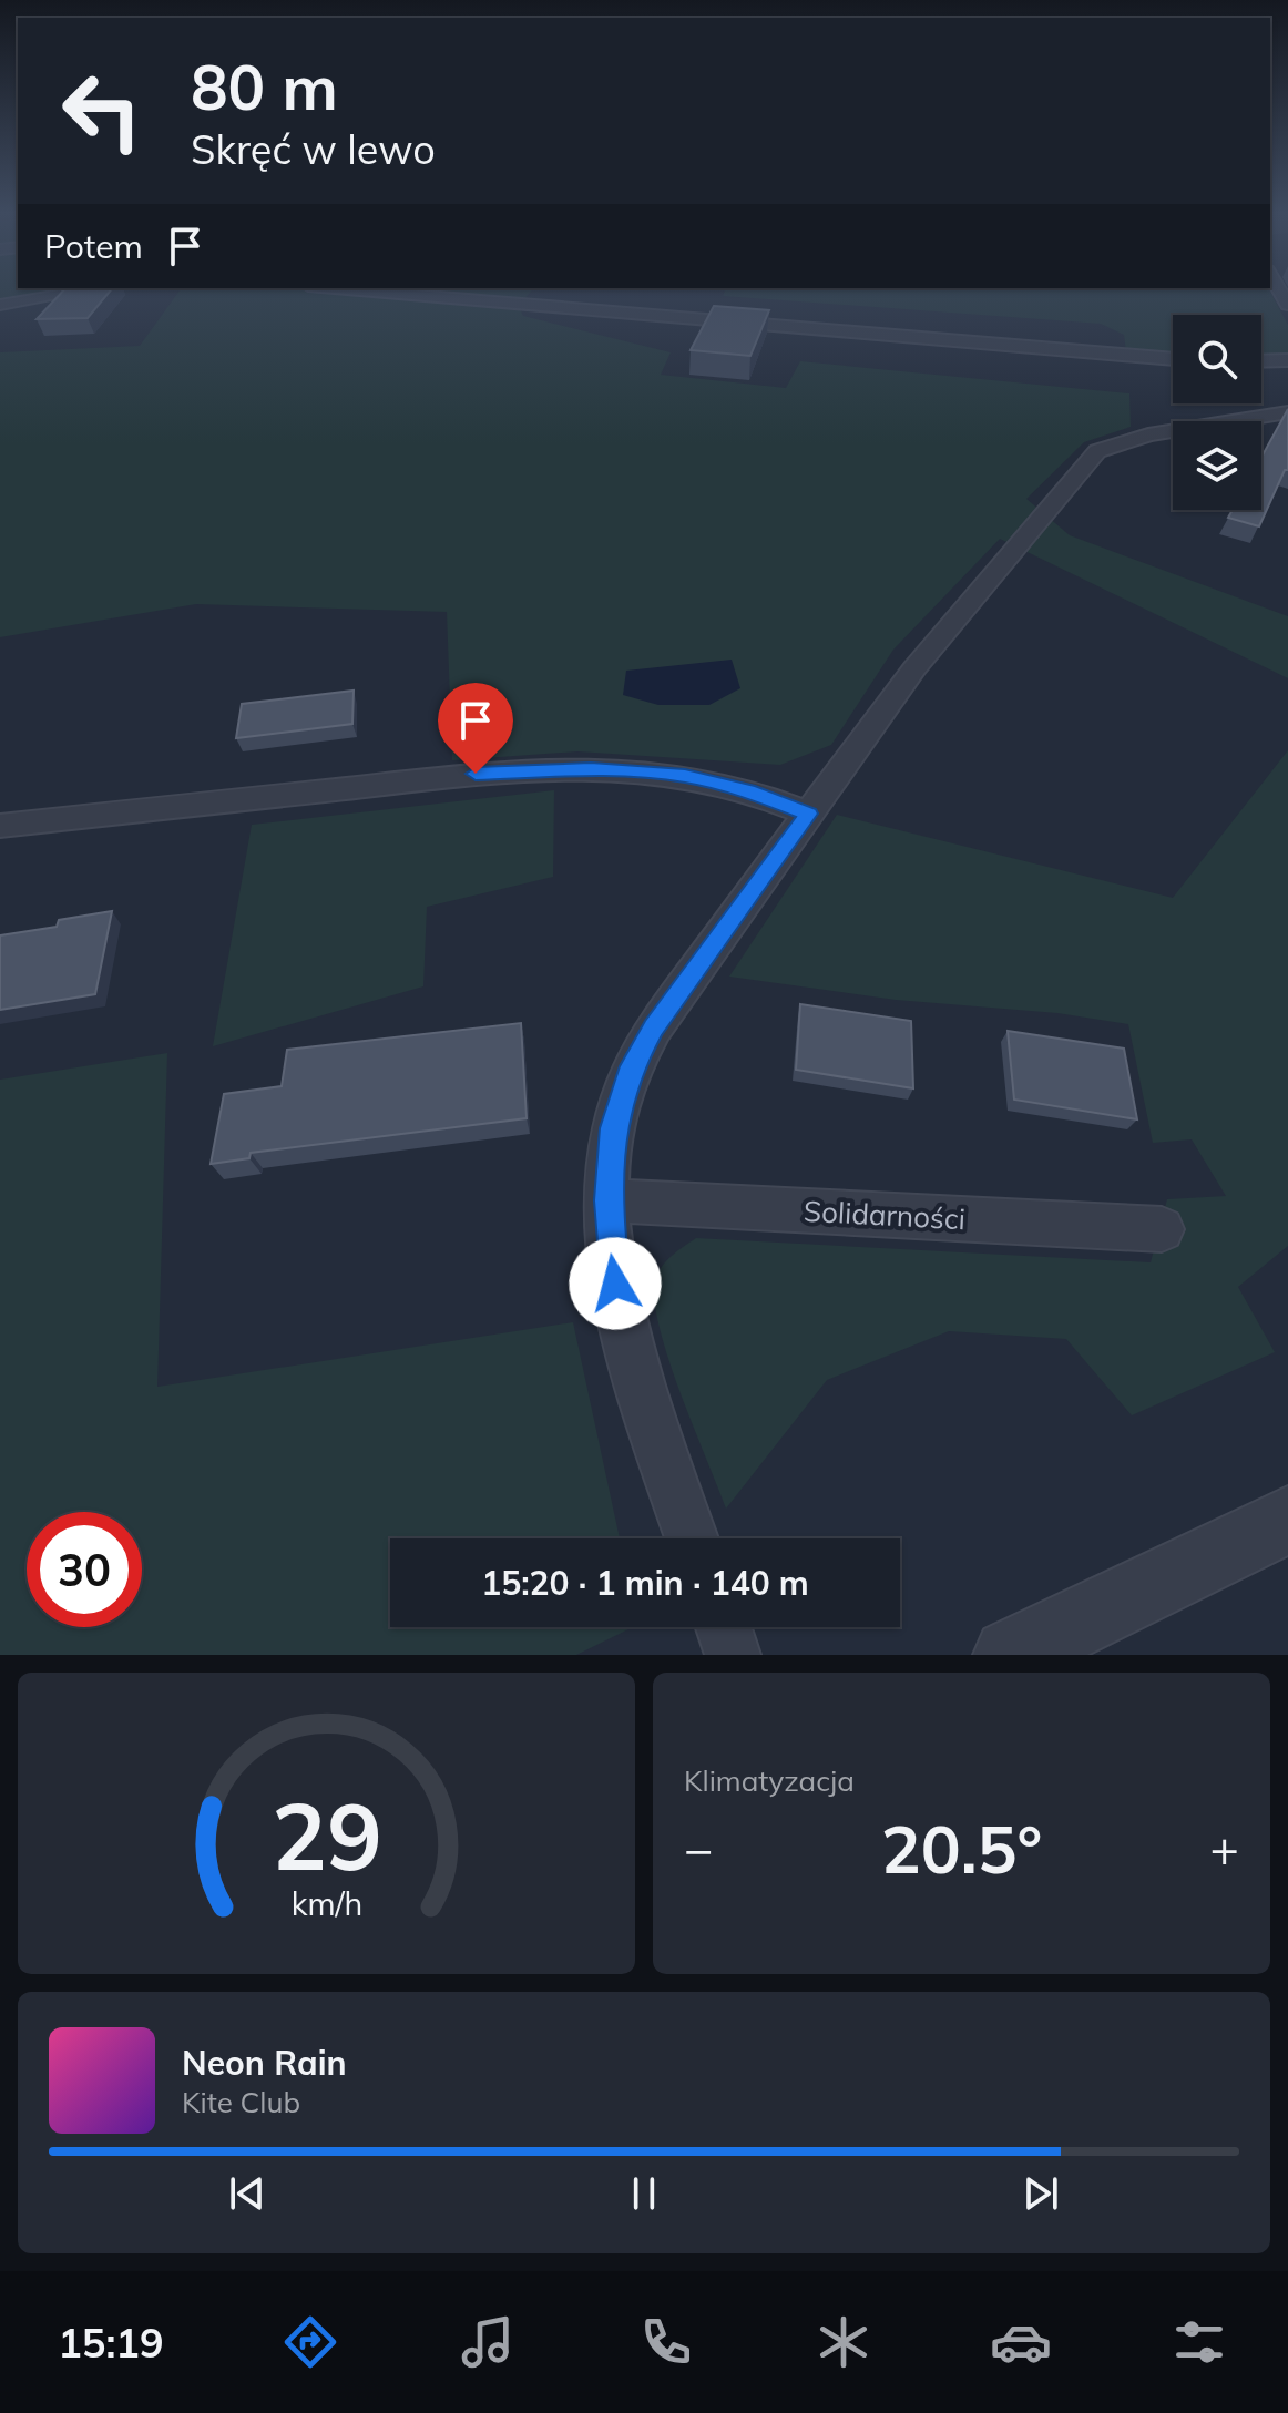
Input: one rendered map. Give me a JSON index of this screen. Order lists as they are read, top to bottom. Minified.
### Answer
{"streets":{"street":["Solidarności"]},"page":{"turn":["80 m","Skręć w lewo"],"then":"Potem","limit":"30","trip":"15:20 · 1 min · 140 m","tile":"Klimatyzacja","heat":["−","20.5°","+"],"song":["Neon Rain","Kite Club"],"tabs":"15:19","gauge":["29","km/h"]}}
